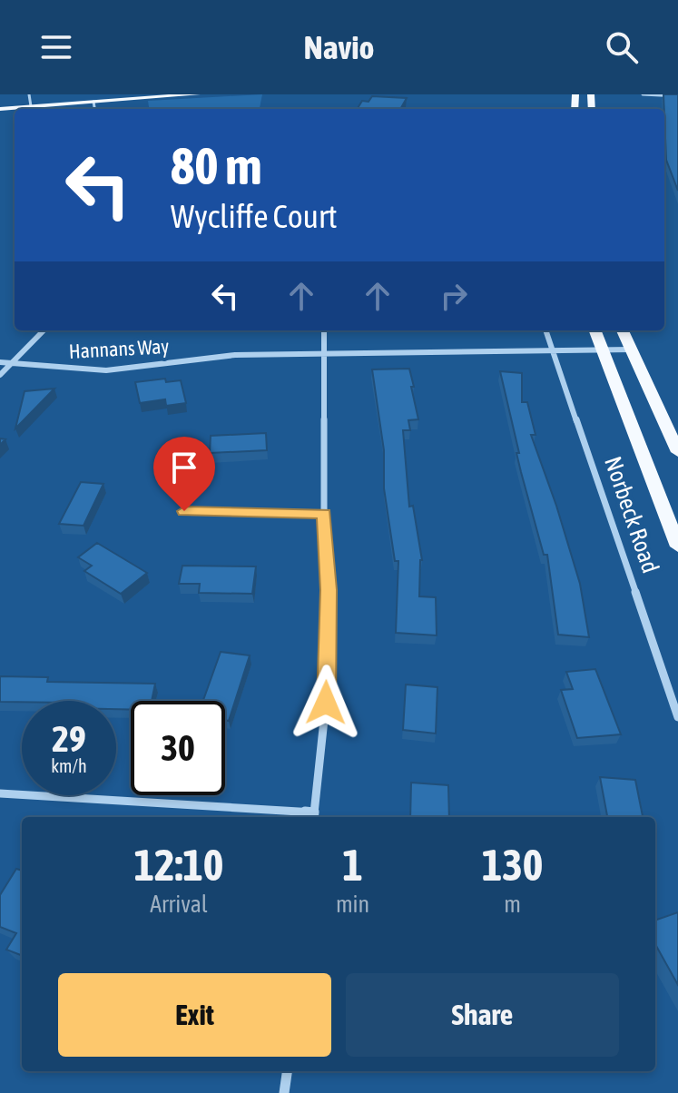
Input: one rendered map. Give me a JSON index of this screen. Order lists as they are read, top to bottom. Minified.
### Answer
{"streets":{"main road":["Norbeck Road"],"street":["Hannans Way"]},"crossings":[["Hannans Way","Norbeck Road"]],"page":{"header":"Navio","turn":["80 m","Wycliffe Court"],"speed":"29 km/h","limit":"30","eta":["12:10","Arrival","1","min","130","m"],"buttons":["Exit","Share"]}}
